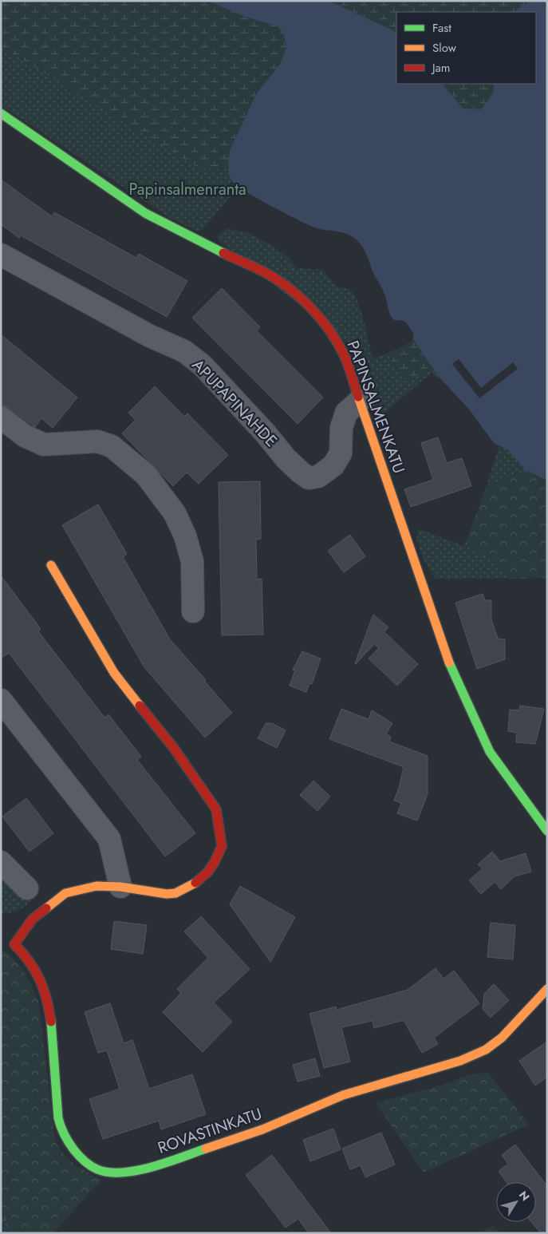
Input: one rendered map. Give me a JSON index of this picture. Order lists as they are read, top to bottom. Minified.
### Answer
{"streets":{"street":["APUPAPINAHDE","PAPINSALMENKATU","ROVASTINKATU"]},"crossings":[["APUPAPINAHDE","PAPINSALMENKATU"]],"parks":["Papinsalmenranta"],"legend":["Fast","Slow","Jam"],"north":"top right"}
